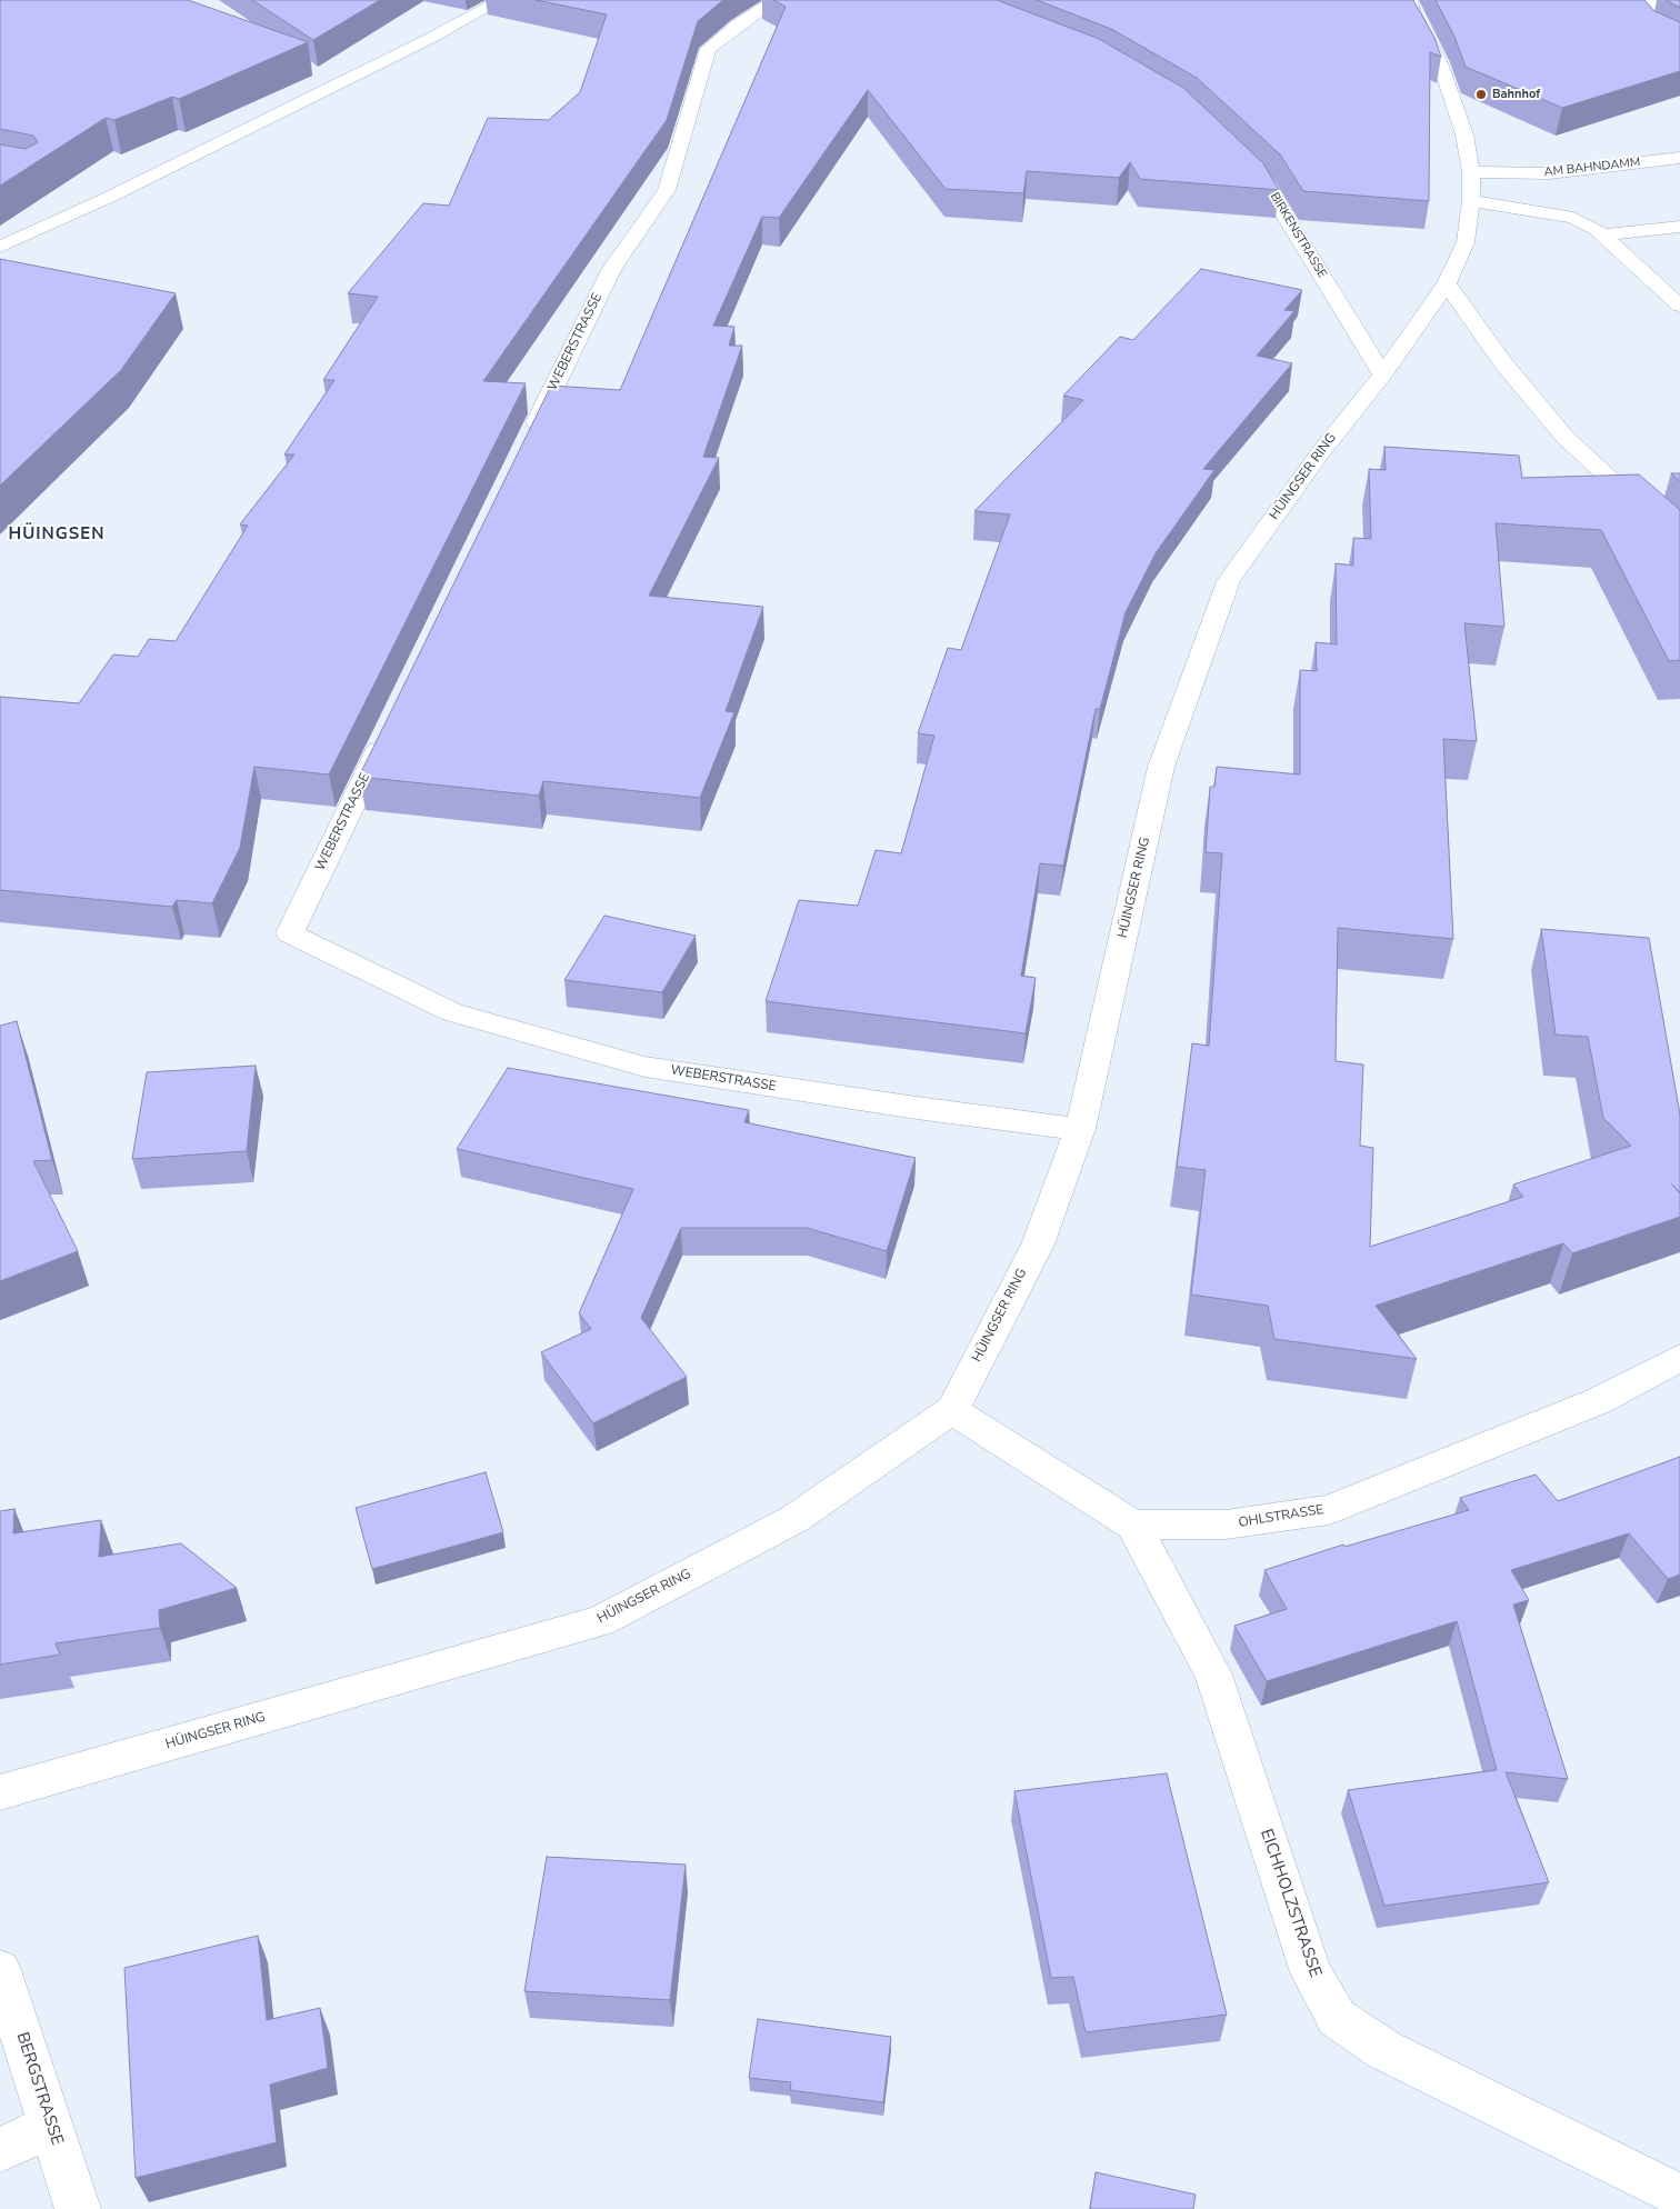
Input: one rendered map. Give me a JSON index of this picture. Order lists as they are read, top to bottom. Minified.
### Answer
{"streets":{"street":["AM BAHNDAMM","BIRKENSTRASSE","WEBERSTRASSE","HÜINGSER RING","OHLSTRASSE","EICHHOLZSTRASSE","BERGSTRASSE"]},"crossings":[["AM BAHNDAMM","HÜINGSER RING"],["BIRKENSTRASSE","HÜINGSER RING"],["WEBERSTRASSE","HÜINGSER RING"],["OHLSTRASSE","EICHHOLZSTRASSE"]],"districts":["HÜINGSEN"],"places":["Bahnhof"]}
